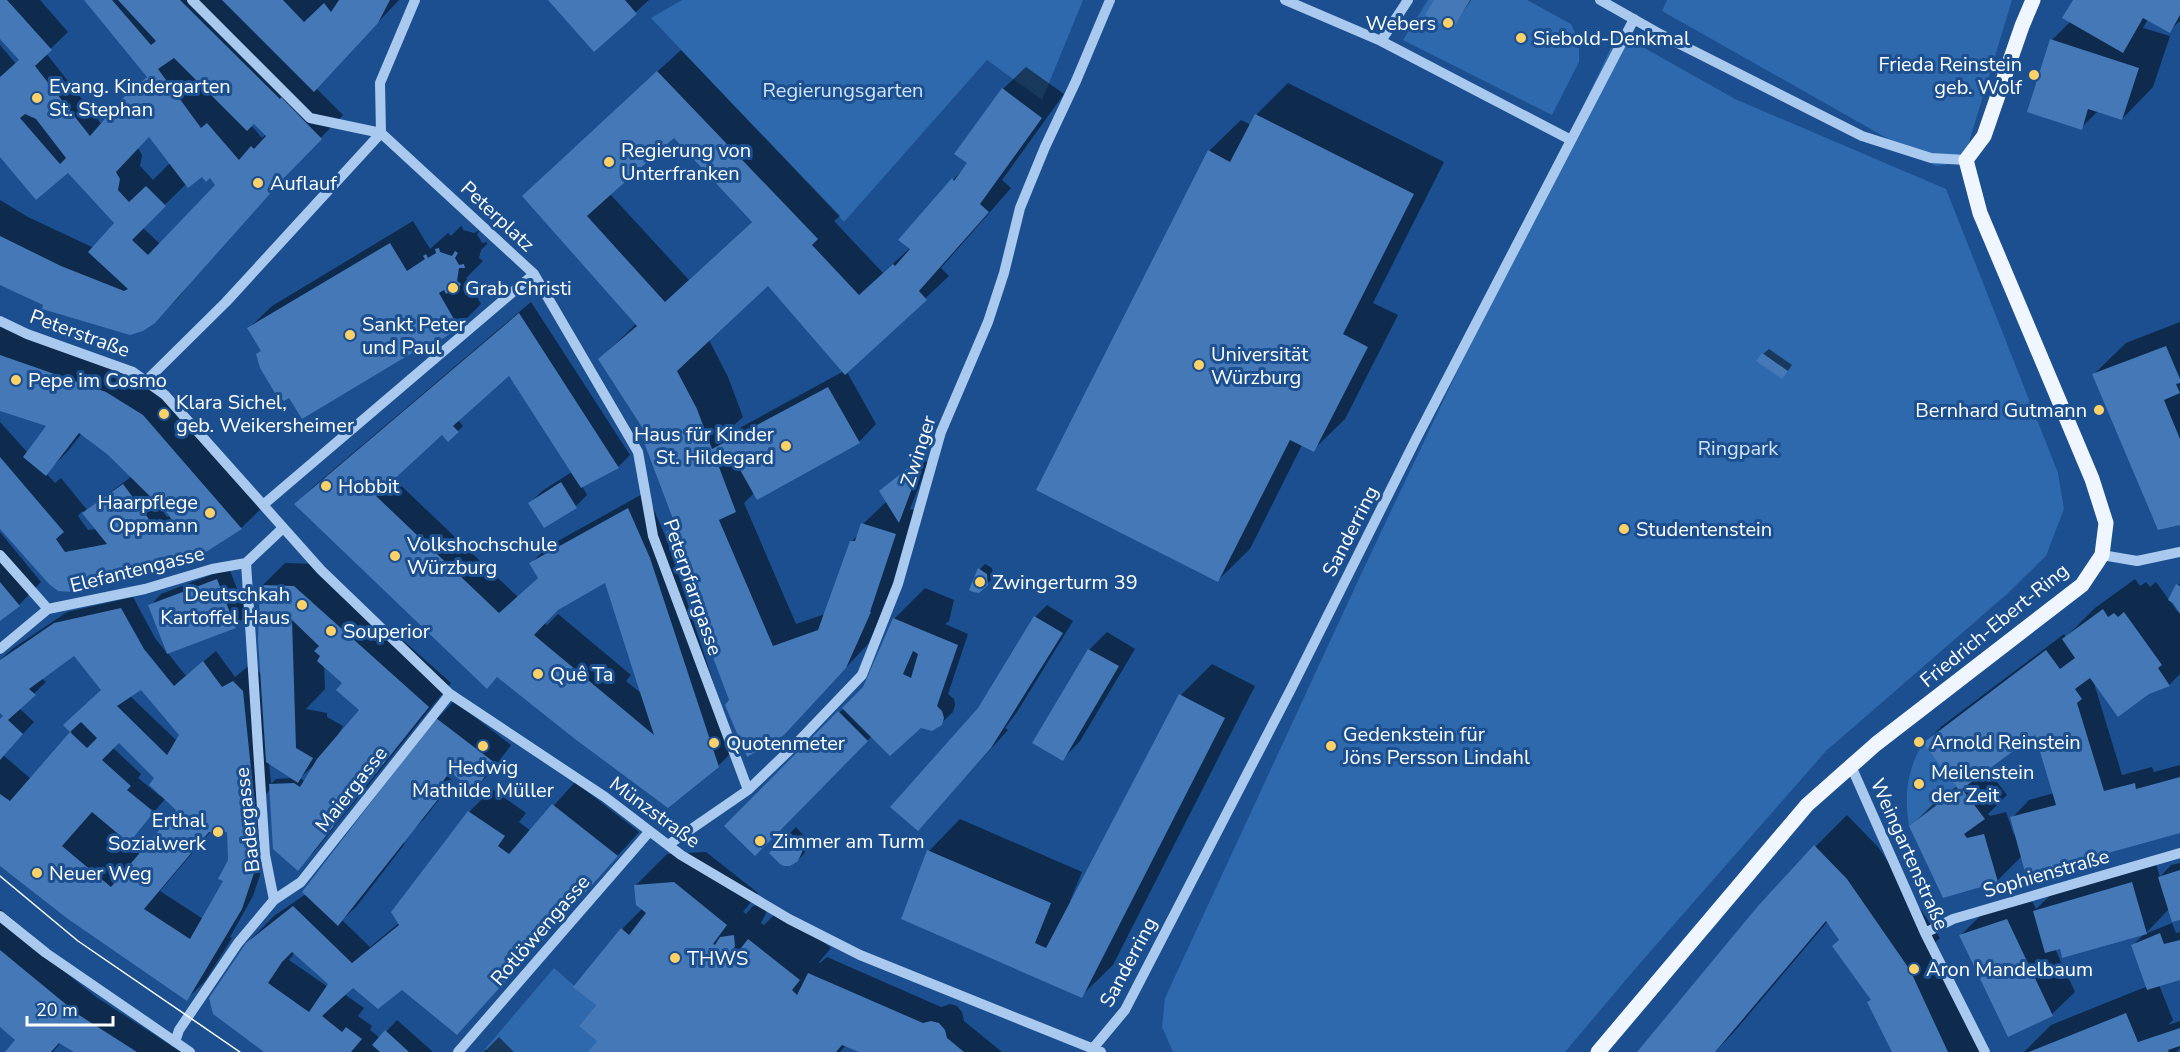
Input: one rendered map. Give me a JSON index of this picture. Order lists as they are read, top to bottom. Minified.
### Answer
{"streets":{"main road":["Friedrich-Ebert-Ring"],"street":["Peterplatz","Peterstraße","Zwinger","Sanderring","Elefantengasse","Peterpfarrgasse","Maiergasse","Münzstraße","Badergasse","Weingartenstraße","Sophienstraße","Rotlöwengasse"]},"crossings":[["Peterplatz","Peterpfarrgasse"],["Peterplatz","Münzstraße"],["Zwinger","Peterpfarrgasse"],["Zwinger","Münzstraße"],["Sanderring","Münzstraße"],["Elefantengasse","Badergasse"],["Friedrich-Ebert-Ring","Weingartenstraße"],["Maiergasse","Münzstraße"],["Maiergasse","Badergasse"],["Münzstraße","Rotlöwengasse"],["Weingartenstraße","Sophienstraße"]],"parks":["Regierungsgarten","Ringpark"],"places":["Webers","Siebold-Denkmal","Frieda Reinstein geb. Wolf","Evang. Kindergarten St. Stephan","Regierung von Unterfranken","Auflauf","Grab Christi","Sankt Peter und Paul","Universität Würzburg","Pepe im Cosmo","Bernhard Gutmann","Klara Sichel, geb. Weikersheimer","Haus für Kinder St. Hildegard","Hobbit","Haarpflege Oppmann","Studentenstein","Volkshochschule Würzburg","Zwingerturm 39","Deutschkah Kartoffel Haus","Souperior","Quê Ta","Arnold Reinstein","Quotenmeter","Hedwig Mathilde Müller","Gedenkstein für Jöns Persson Lindahl","Meilenstein der Zeit","Erthal Sozialwerk","Zimmer am Turm","Neuer Weg","THWS","Aron Mandelbaum"],"scale_bar":"20 m"}
